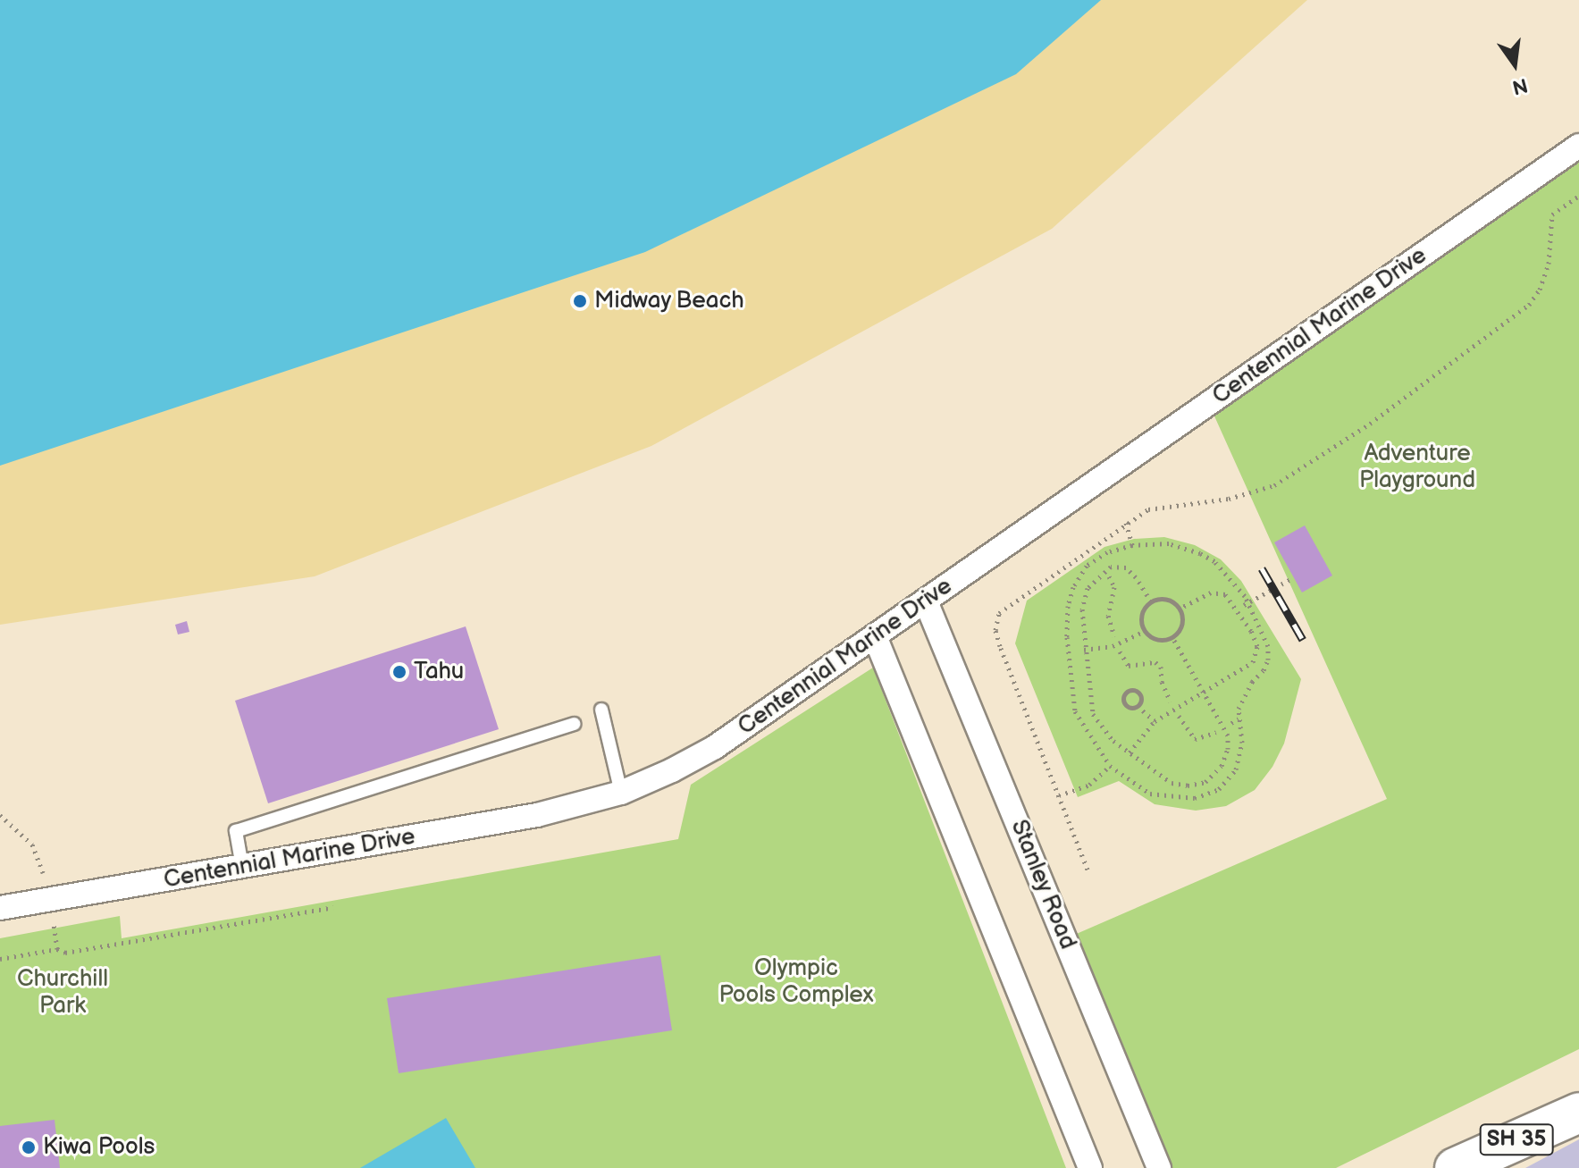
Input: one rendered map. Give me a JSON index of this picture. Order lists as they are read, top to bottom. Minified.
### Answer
{"streets":{"highway":["SH 35"],"street":["Centennial Marine Drive","Stanley Road"]},"crossings":[["Centennial Marine Drive","Stanley Road"]],"parks":["Adventure Playground","Olympic Pools Complex","Churchill Park"],"places":["Midway Beach","Tahu","Kiwa Pools"],"north":"bottom"}
